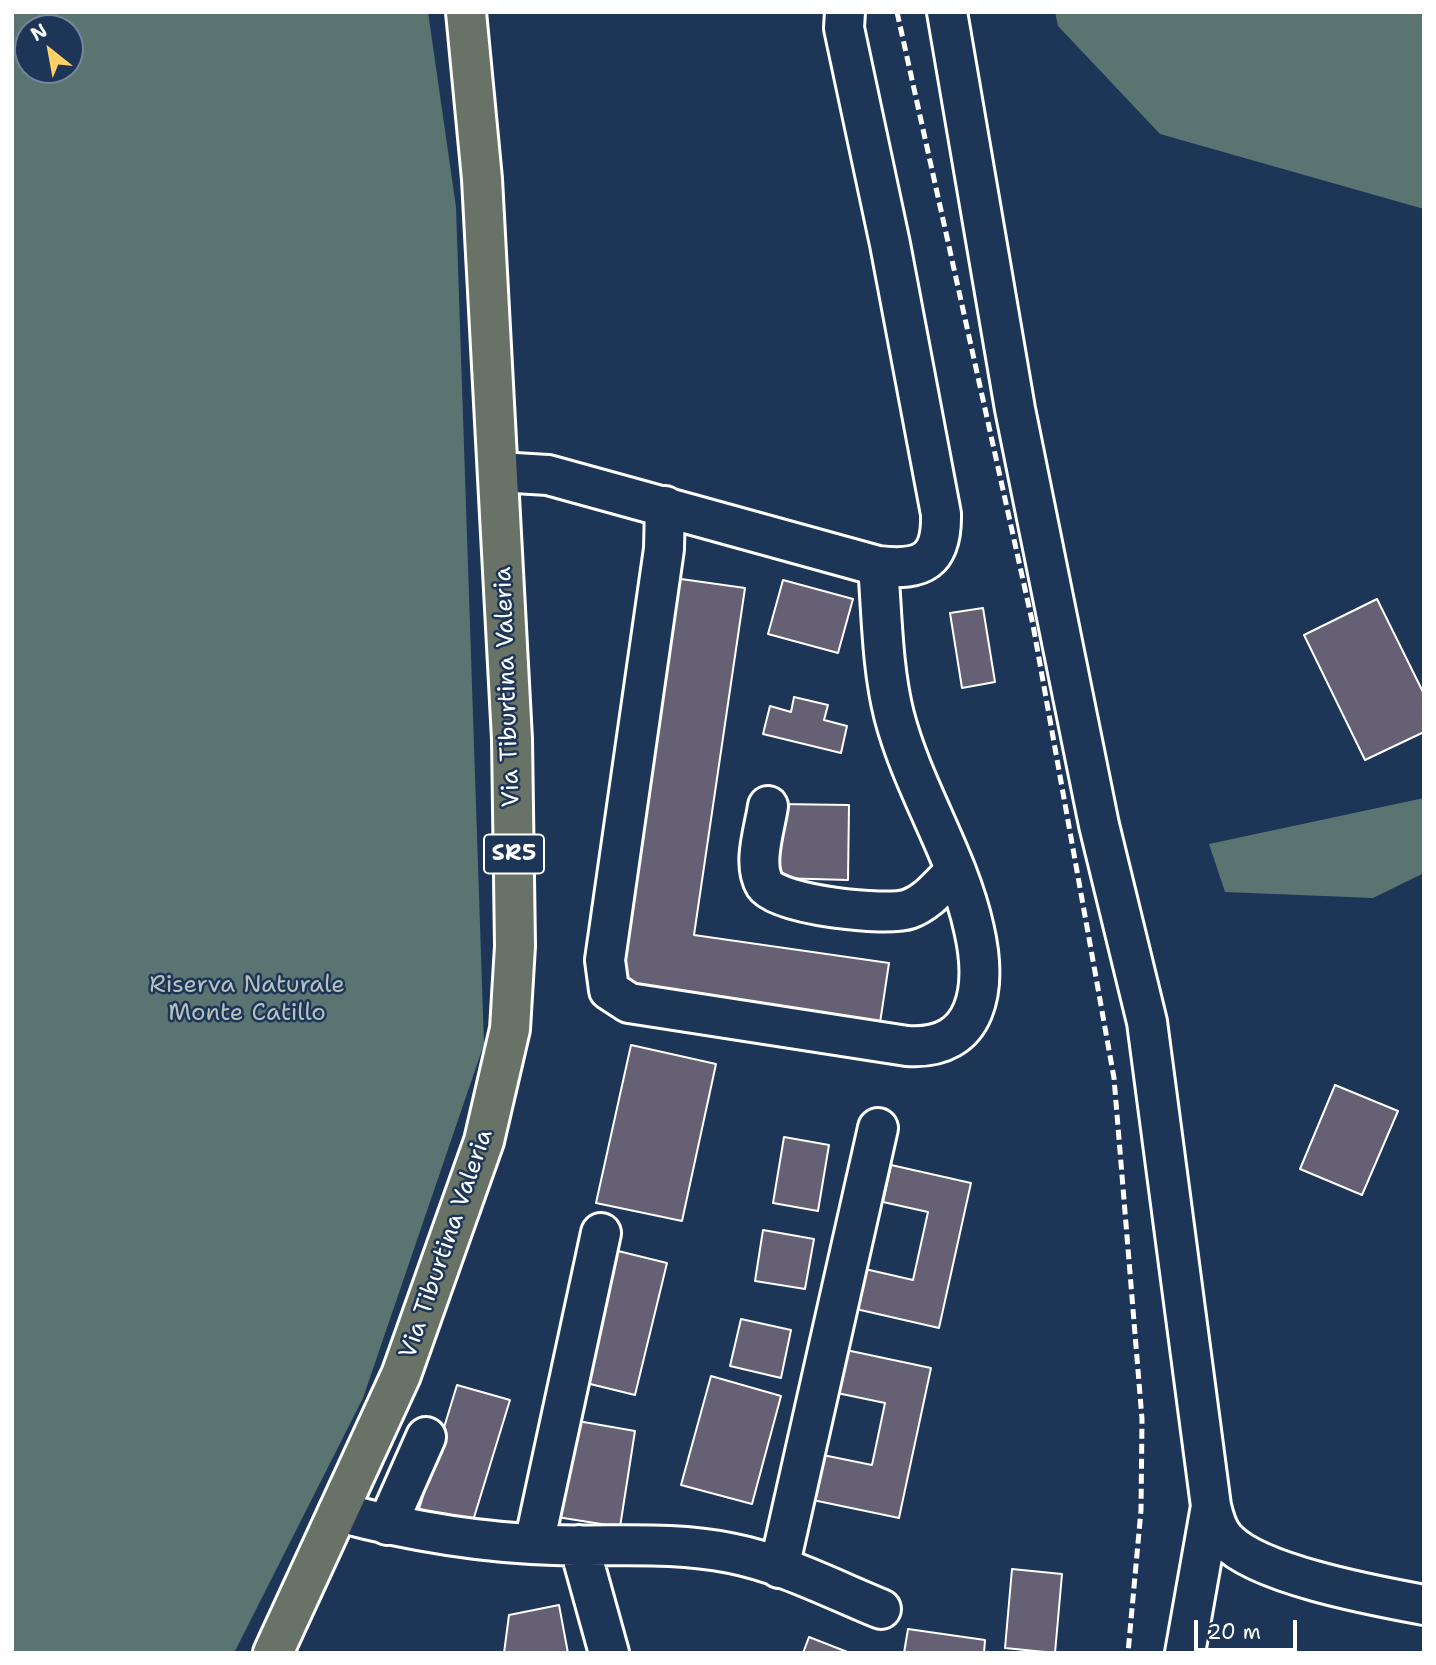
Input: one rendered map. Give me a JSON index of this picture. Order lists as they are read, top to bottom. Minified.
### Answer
{"streets":{"main road":["Via Tiburtina Valeria","SR5"]},"parks":["Riserva Naturale Monte Catillo"],"scale_bar":"20 m","north":"top left"}
